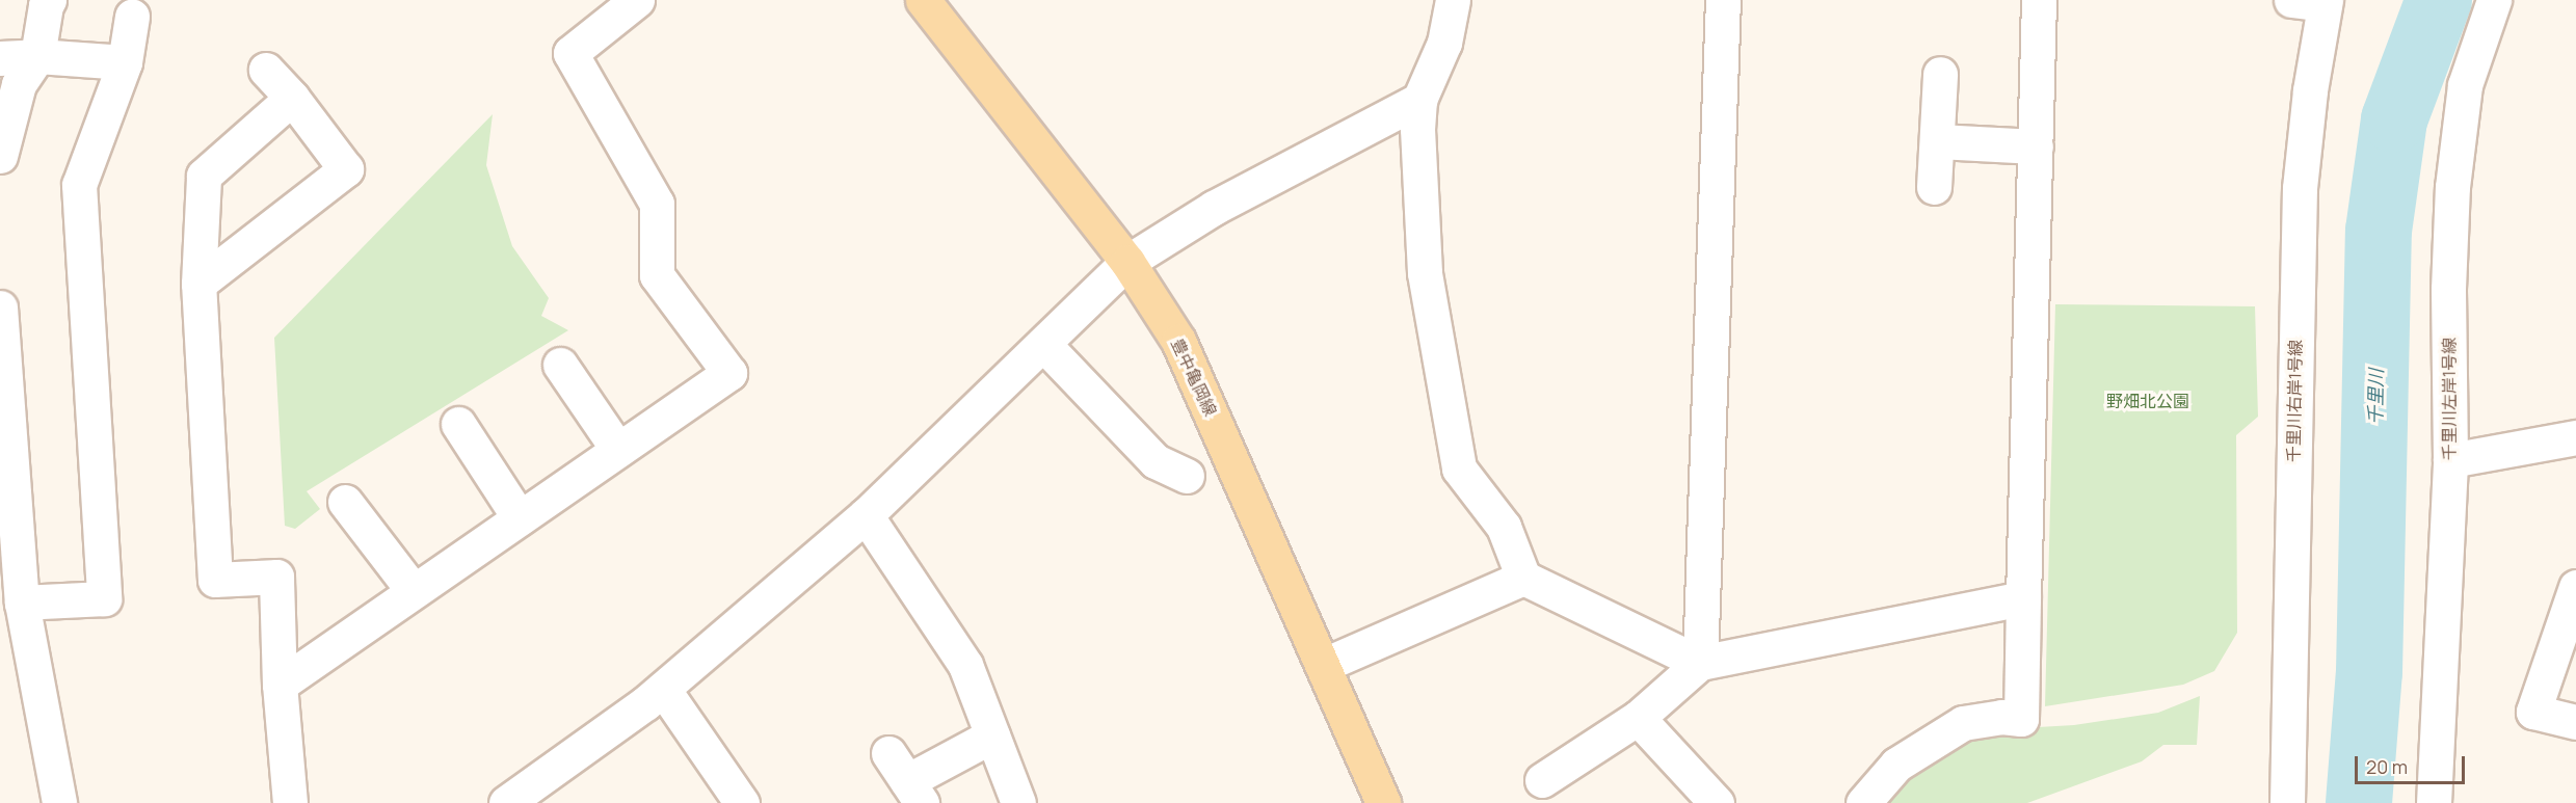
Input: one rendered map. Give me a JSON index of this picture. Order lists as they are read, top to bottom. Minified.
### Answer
{"streets":{"main road":["豊中亀岡線"],"street":["千里川左岸1号線","千里川右岸1号線"]},"water":["千里川"],"parks":["野畑北公園"],"scale_bar":"20 m"}
